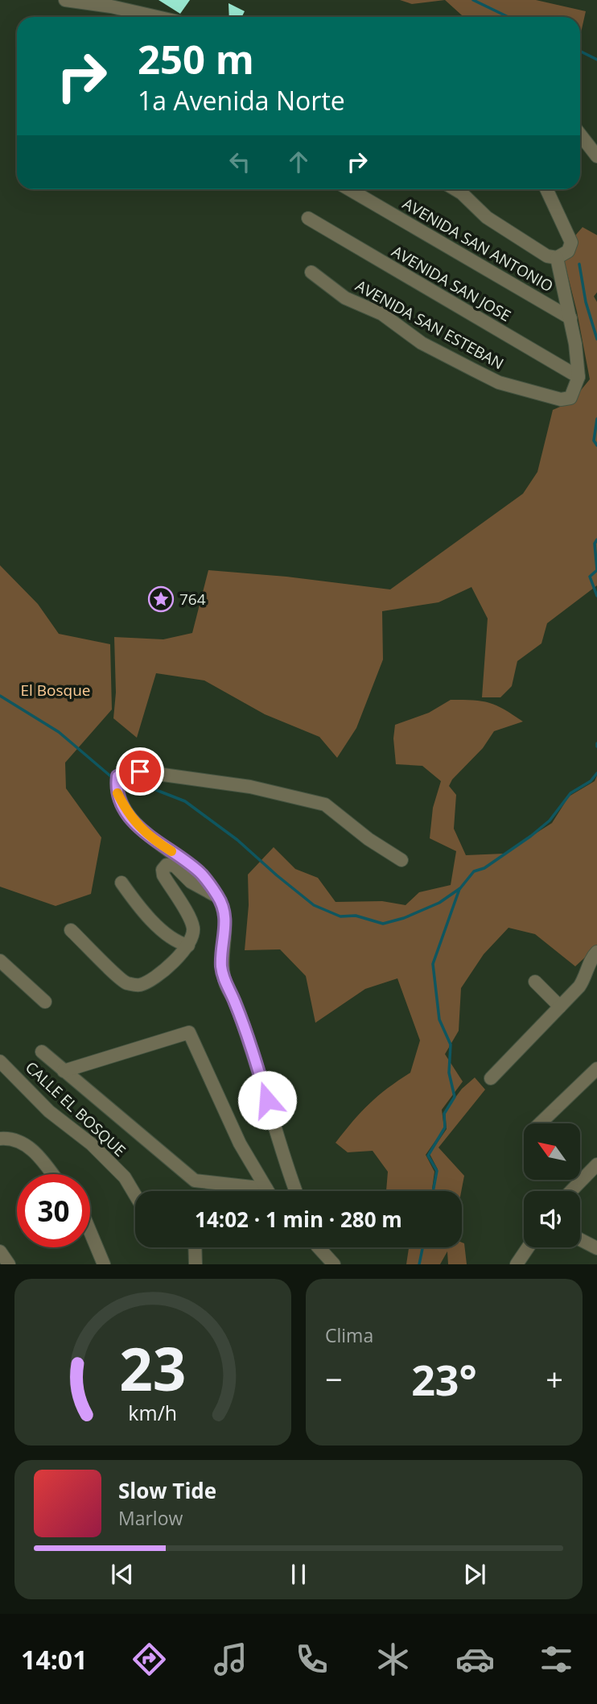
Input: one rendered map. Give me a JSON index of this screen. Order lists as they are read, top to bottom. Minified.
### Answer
{"streets":{"street":["AVENIDA SAN ANTONIO","AVENIDA SAN JOSE","AVENIDA SAN ESTEBAN","CALLE EL BOSQUE"]},"crossings":[["AVENIDA SAN JOSE","AVENIDA SAN ESTEBAN"]],"parks":["El Bosque"],"places":{"place":["764"]},"north":"top left","page":{"turn":["250 m","1a Avenida Norte"],"limit":"30","trip":"14:02 · 1 min · 280 m","tile":"Clima","heat":["−","23°","+"],"song":["Slow Tide","Marlow"],"tabs":"14:01","gauge":["23","km/h"]}}
